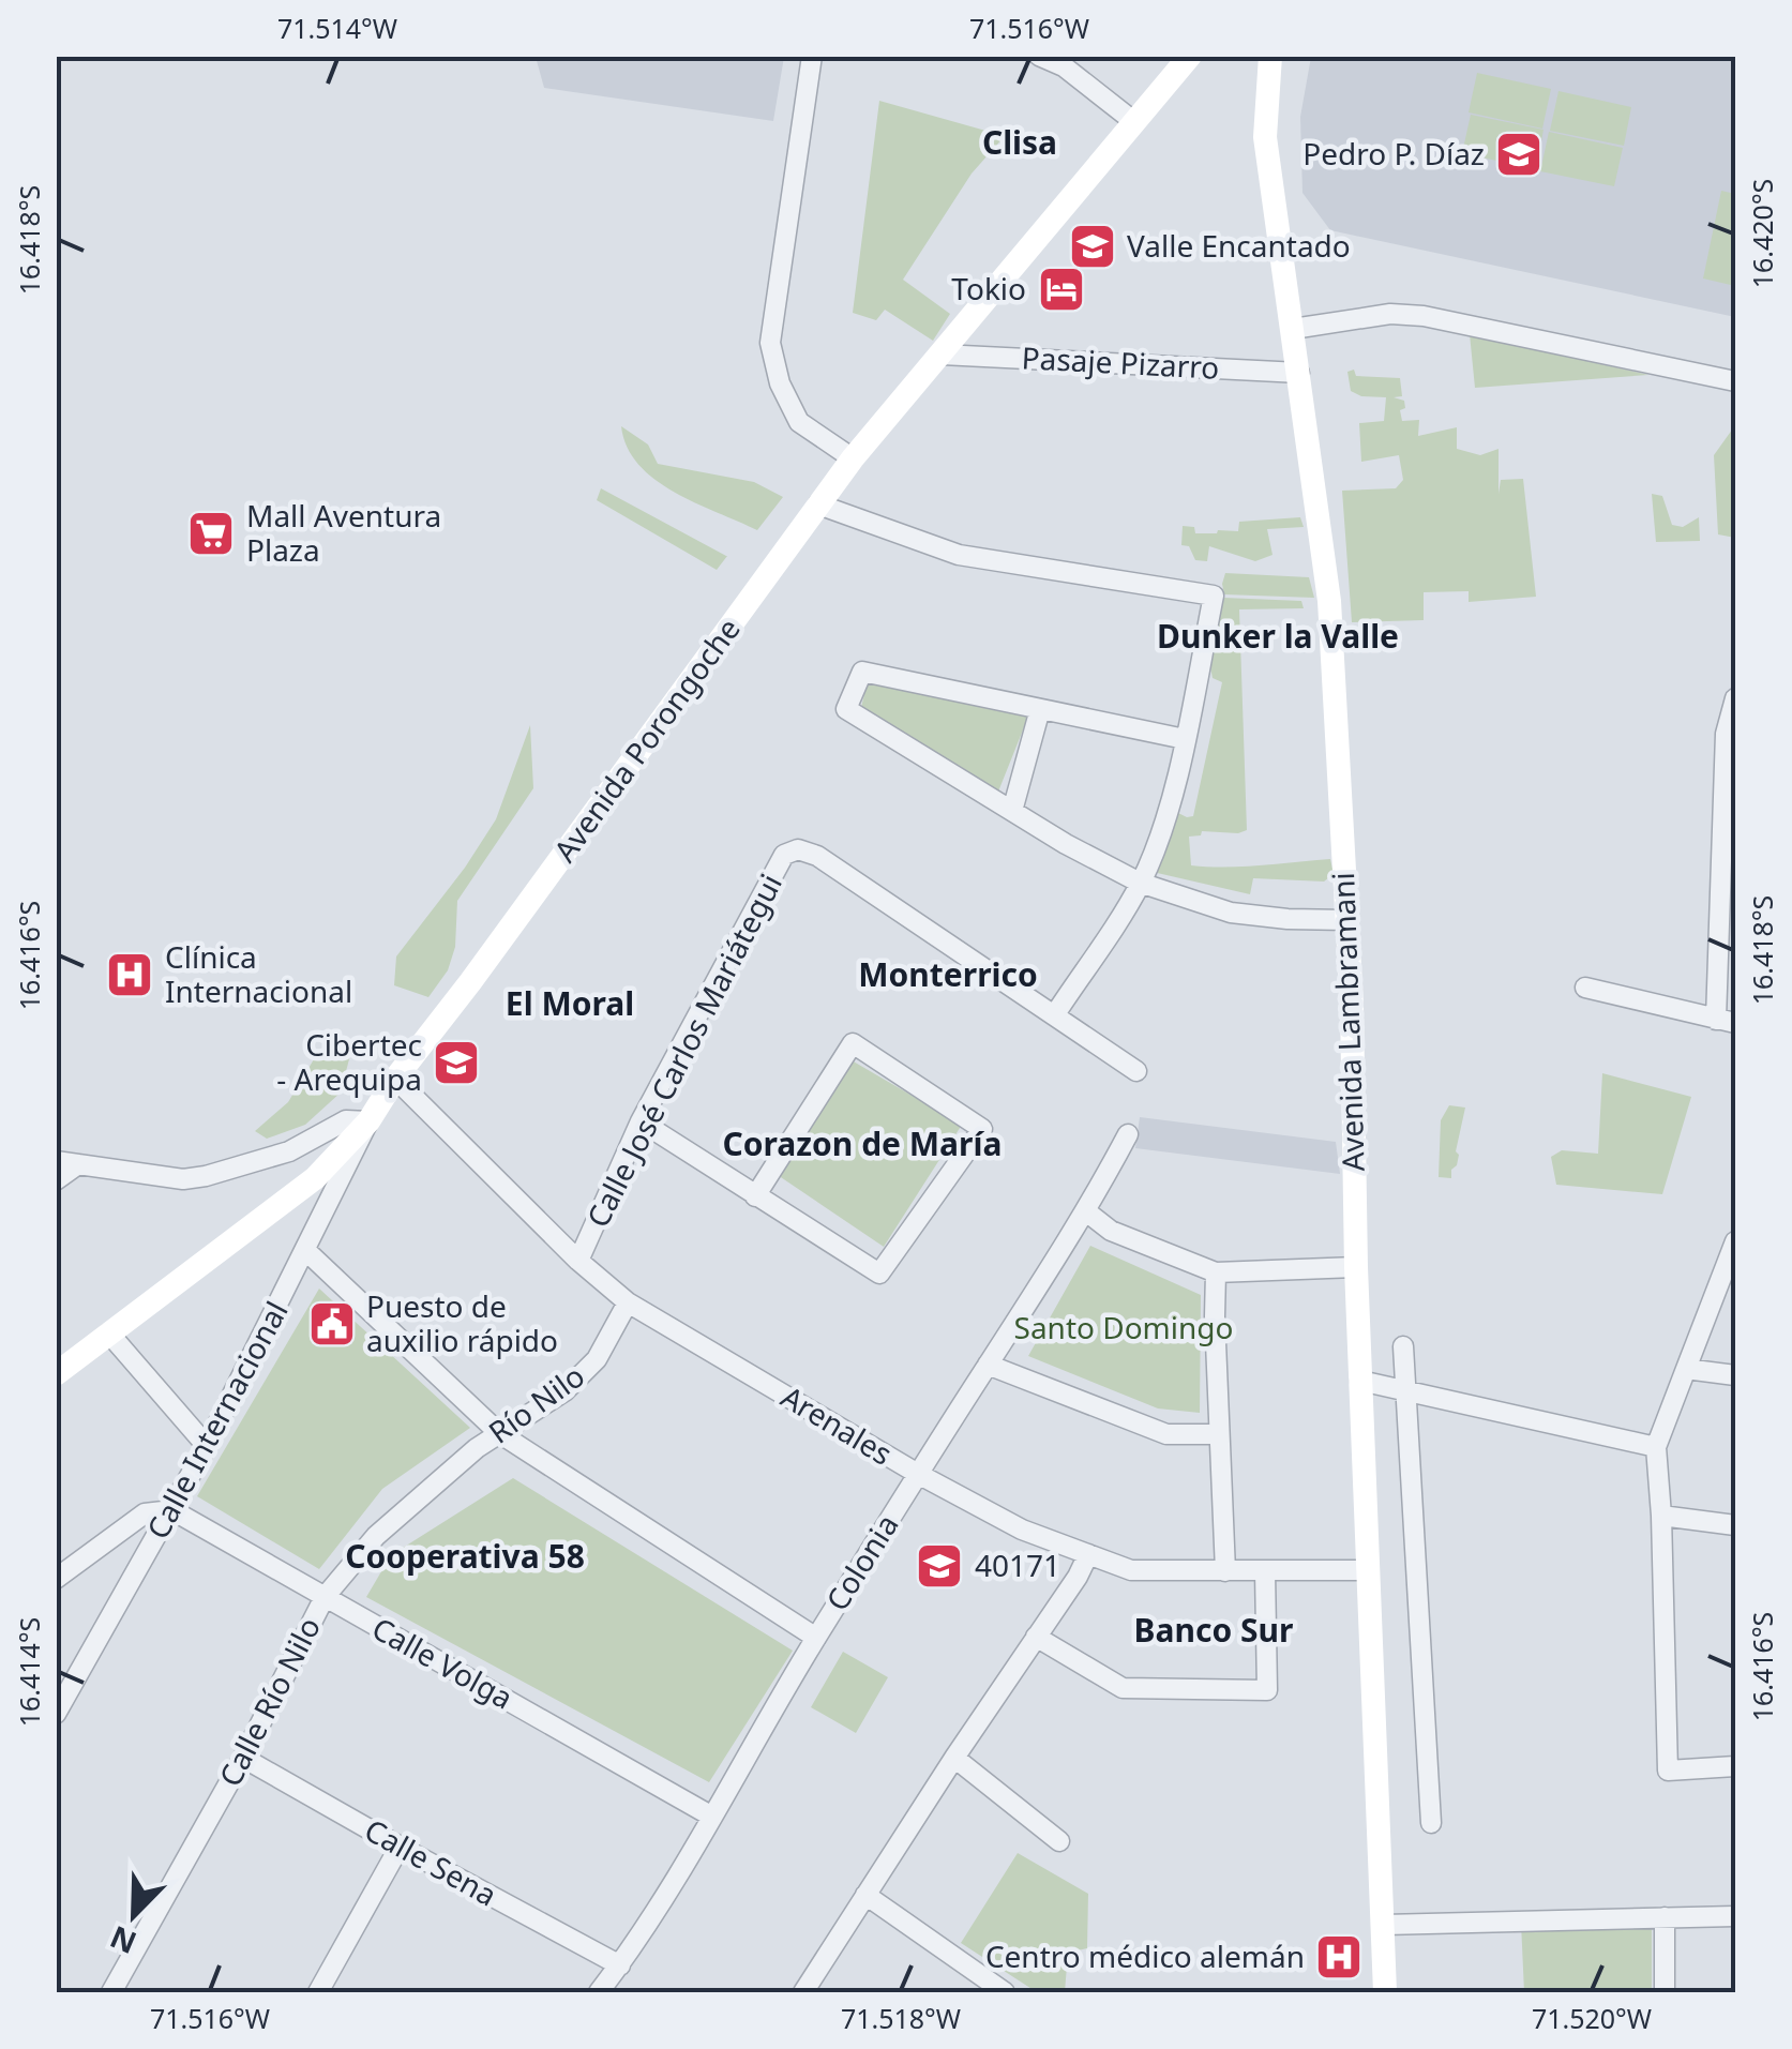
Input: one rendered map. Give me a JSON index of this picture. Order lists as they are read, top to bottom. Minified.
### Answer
{"streets":{"main road":["Avenida Porongoche","Avenida Lambramani"],"street":["Pasaje Pizarro","Calle José Carlos Mariátegui","Río Nilo","Calle Internacional","Arenales","Colonia","Calle Volga","Calle Río Nilo","Calle Sena"]},"crossings":[["Pasaje Pizarro","Avenida Porongoche"],["Pasaje Pizarro","Avenida Lambramani"],["Avenida Porongoche","Calle Internacional"],["Avenida Porongoche","Arenales"],["Avenida Lambramani","Arenales"],["Calle José Carlos Mariátegui","Arenales"],["Río Nilo","Arenales"],["Río Nilo","Calle Río Nilo"],["Calle Internacional","Calle Volga"],["Arenales","Colonia"],["Colonia","Calle Volga"],["Colonia","Calle Sena"],["Calle Volga","Calle Río Nilo"],["Calle Río Nilo","Calle Sena"]],"districts":["Clisa","Dunker la Valle","Monterrico","El Moral","Corazon de María","Cooperativa 58","Banco Sur"],"parks":["Santo Domingo"],"places":{"school or university":["Pedro P. Díaz","Valle Encantado","Cibertec - Arequipa","40171"],"hotel":["Tokio"],"supermarket":["Mall Aventura Plaza"],"hospital":["Clínica Internacional","Centro médico alemán"],"public building":["Puesto de auxilio rápido"]},"north":"bottom left","coordinates":["71.514°W","71.516°W","16.420°S","16.418°S","16.416°S","16.414°S","71.518°W","71.520°W"]}
